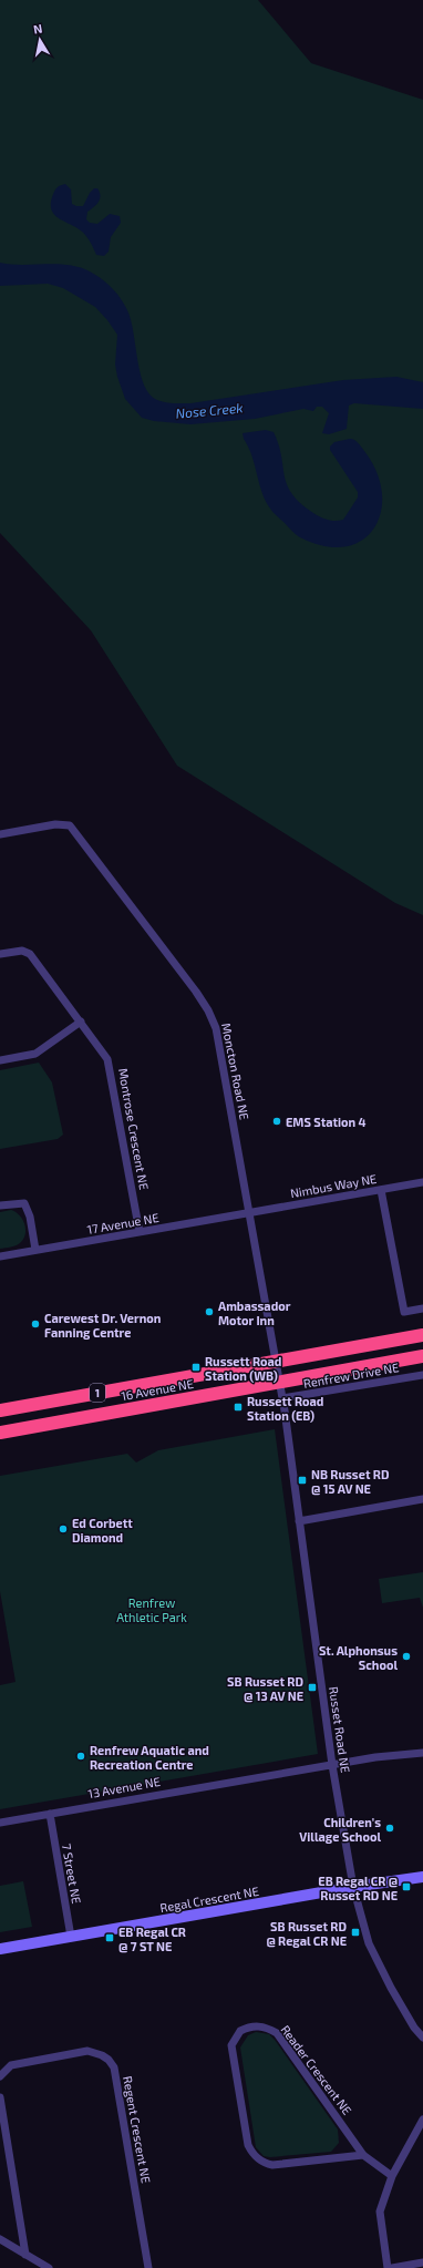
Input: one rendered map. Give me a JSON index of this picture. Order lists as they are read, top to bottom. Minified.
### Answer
{"streets":{"highway":["16 Avenue NE","1"],"street":["Moncton Road NE","Montrose Crescent NE","Nimbus Way NE","17 Avenue NE","Renfrew Drive NE","Russet Road NE","13 Avenue NE","7 Street NE","Regal Crescent NE","Reader Crescent NE","Regent Crescent NE"]},"crossings":[["Moncton Road NE","Nimbus Way NE"],["Moncton Road NE","17 Avenue NE"],["Moncton Road NE","16 Avenue NE"],["Moncton Road NE","Russet Road NE"],["Montrose Crescent NE","17 Avenue NE"],["Nimbus Way NE","17 Avenue NE"],["Renfrew Drive NE","Russet Road NE"],["16 Avenue NE","Russet Road NE"],["Russet Road NE","13 Avenue NE"],["Russet Road NE","Regal Crescent NE"],["13 Avenue NE","7 Street NE"],["7 Street NE","Regal Crescent NE"]],"water":["Nose Creek"],"parks":["Renfrew Athletic Park"],"places":{"other":["EMS Station 4","Ambassador Motor Inn","Carewest Dr. Vernon Fanning Centre","Ed Corbett Diamond","St. Alphonsus School","Renfrew Aquatic and Recreation Centre","Children's Village School"],"transit":["Russett Road Station (WB)","Russett Road Station (EB)","NB Russet RD @ 15 AV NE","SB Russet RD @ 13 AV NE","EB Regal CR @ Russet RD NE","SB Russet RD @ Regal CR NE","EB Regal CR @ 7 ST NE"]},"north":"top"}
